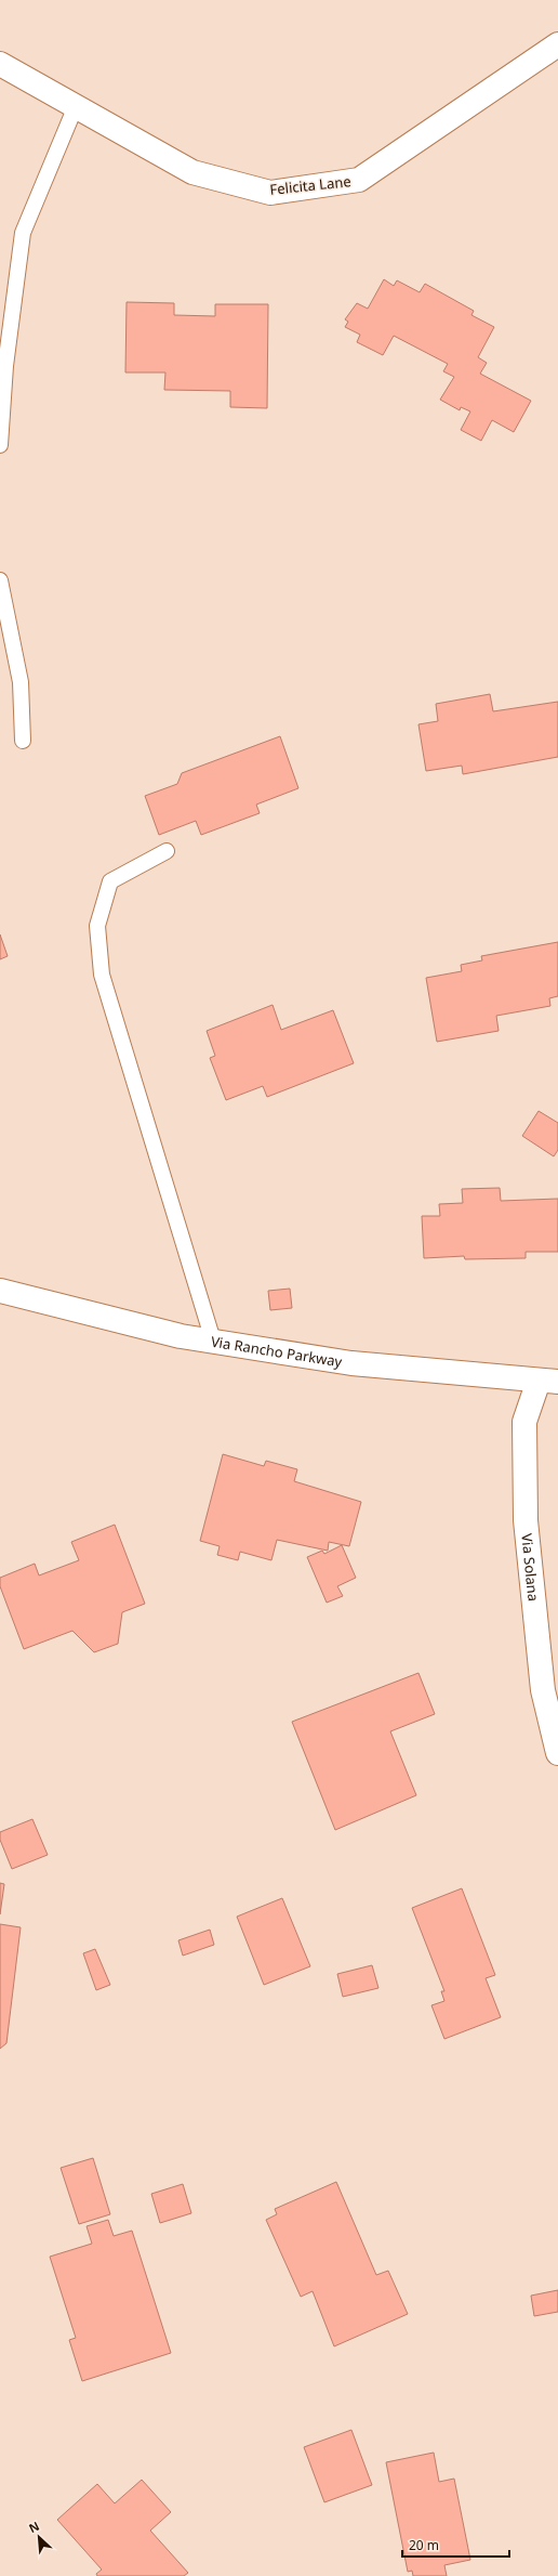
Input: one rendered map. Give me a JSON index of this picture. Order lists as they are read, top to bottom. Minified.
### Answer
{"streets":{"street":["Felicita Lane","Via Rancho Parkway","Via Solana"]},"crossings":[["Via Rancho Parkway","Via Solana"]],"scale_bar":"20 m","north":"top left"}
